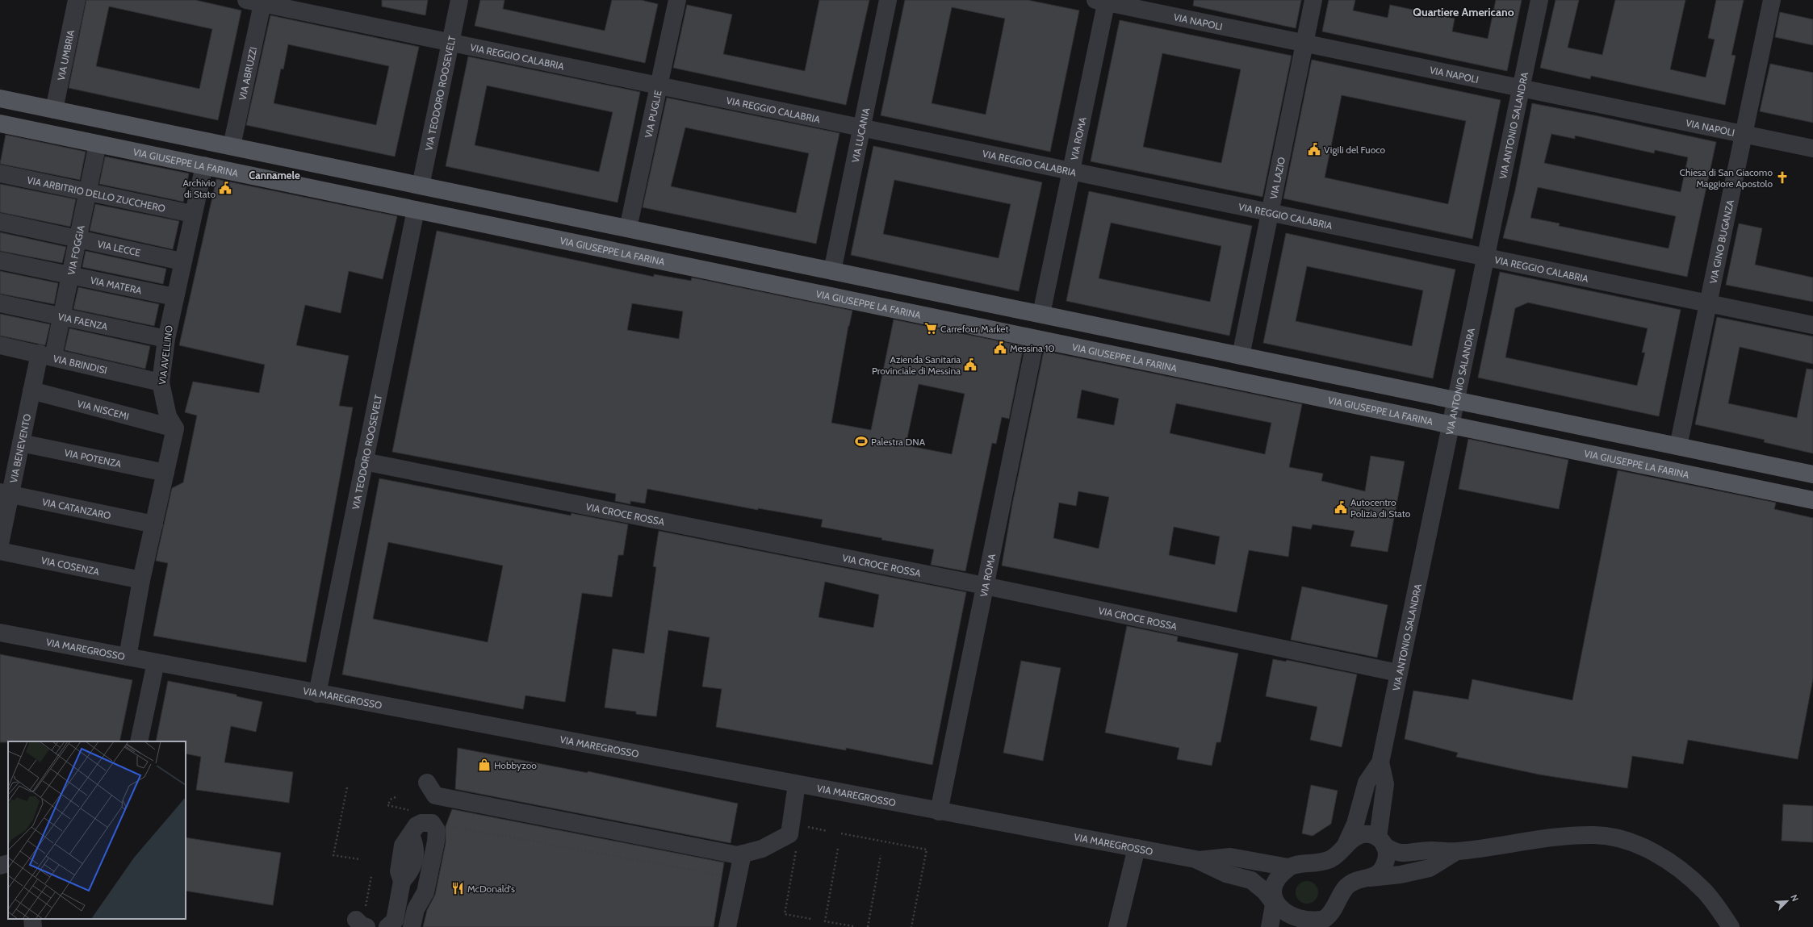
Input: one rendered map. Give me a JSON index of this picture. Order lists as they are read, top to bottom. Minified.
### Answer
{"streets":{"main road":["VIA GIUSEPPE LA FARINA"],"street":["VIA NAPOLI","VIA UMBRIA","VIA REGGIO CALABRIA","VIA ABRUZZI","VIA TEODORO ROOSEVELT","VIA PUGLIE","VIA ANTONIO SALANDRA","VIA LUCANIA","VIA ROMA","VIA LAZIO","VIA ARBITRIO DELLO ZUCCHERO","VIA GINO BUGANZA","VIA LECCE","VIA FOGGIA","VIA MATERA","VIA FAENZA","VIA AVELLINO","VIA BRINDISI","VIA NISCEMI","VIA BENEVENTO","VIA POTENZA","VIA CATANZARO","VIA CROCE ROSSA","VIA COSENZA","VIA MAREGROSSO"]},"crossings":[["VIA NAPOLI","VIA ANTONIO SALANDRA"],["VIA NAPOLI","VIA ROMA"],["VIA NAPOLI","VIA LAZIO"],["VIA NAPOLI","VIA GINO BUGANZA"],["VIA REGGIO CALABRIA","VIA ABRUZZI"],["VIA REGGIO CALABRIA","VIA TEODORO ROOSEVELT"],["VIA REGGIO CALABRIA","VIA PUGLIE"],["VIA REGGIO CALABRIA","VIA ANTONIO SALANDRA"],["VIA REGGIO CALABRIA","VIA LUCANIA"],["VIA REGGIO CALABRIA","VIA ROMA"],["VIA REGGIO CALABRIA","VIA LAZIO"],["VIA REGGIO CALABRIA","VIA GINO BUGANZA"],["VIA TEODORO ROOSEVELT","VIA GIUSEPPE LA FARINA"],["VIA TEODORO ROOSEVELT","VIA CROCE ROSSA"],["VIA TEODORO ROOSEVELT","VIA MAREGROSSO"],["VIA ANTONIO SALANDRA","VIA GIUSEPPE LA FARINA"],["VIA ANTONIO SALANDRA","VIA CROCE ROSSA"],["VIA ROMA","VIA GIUSEPPE LA FARINA"],["VIA ROMA","VIA CROCE ROSSA"],["VIA ROMA","VIA MAREGROSSO"],["VIA GIUSEPPE LA FARINA","VIA FOGGIA"],["VIA GIUSEPPE LA FARINA","VIA AVELLINO"],["VIA ARBITRIO DELLO ZUCCHERO","VIA FOGGIA"],["VIA ARBITRIO DELLO ZUCCHERO","VIA AVELLINO"],["VIA LECCE","VIA FOGGIA"],["VIA LECCE","VIA AVELLINO"],["VIA FOGGIA","VIA MATERA"],["VIA FOGGIA","VIA FAENZA"],["VIA FOGGIA","VIA BRINDISI"],["VIA FOGGIA","VIA BENEVENTO"],["VIA MATERA","VIA AVELLINO"],["VIA FAENZA","VIA AVELLINO"],["VIA AVELLINO","VIA BRINDISI"],["VIA AVELLINO","VIA NISCEMI"],["VIA BRINDISI","VIA BENEVENTO"],["VIA NISCEMI","VIA BENEVENTO"],["VIA BENEVENTO","VIA POTENZA"],["VIA BENEVENTO","VIA CATANZARO"]],"districts":["Quartiere Americano","Cannamele"],"places":{"public building":["Vigili del Fuoco","Archivio di Stato","Messina 10","Azienda Sanitaria Provinciale di Messina","Autocentro Polizia di Stato"],"church":["Chiesa di San Giacomo Maggiore Apostolo"],"supermarket":["Carrefour Market"],"sports":["Palestra DNA"],"shop":["Hobbyzoo"],"restaurant":["McDonald's"]},"north":"top right"}
